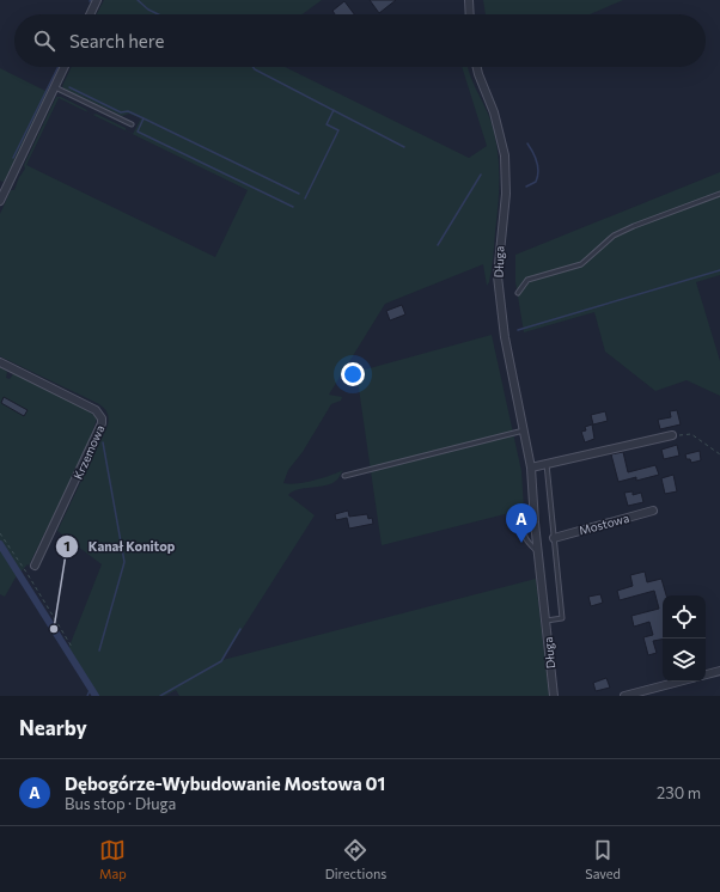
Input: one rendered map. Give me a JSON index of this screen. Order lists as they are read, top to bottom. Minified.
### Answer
{"streets":{"street":["Długa","Krzemowa","Mostowa"]},"places":["Kanał Konitop"],"page":{"search":"Search here","pins":"A","heading":"Nearby","list":[{"mark":"A","name":"Dębogórze-Wybudowanie Mostowa 01","note":"Bus stop · Długa","value":"230 m"}],"nav":["Map","Directions","Saved"]}}
